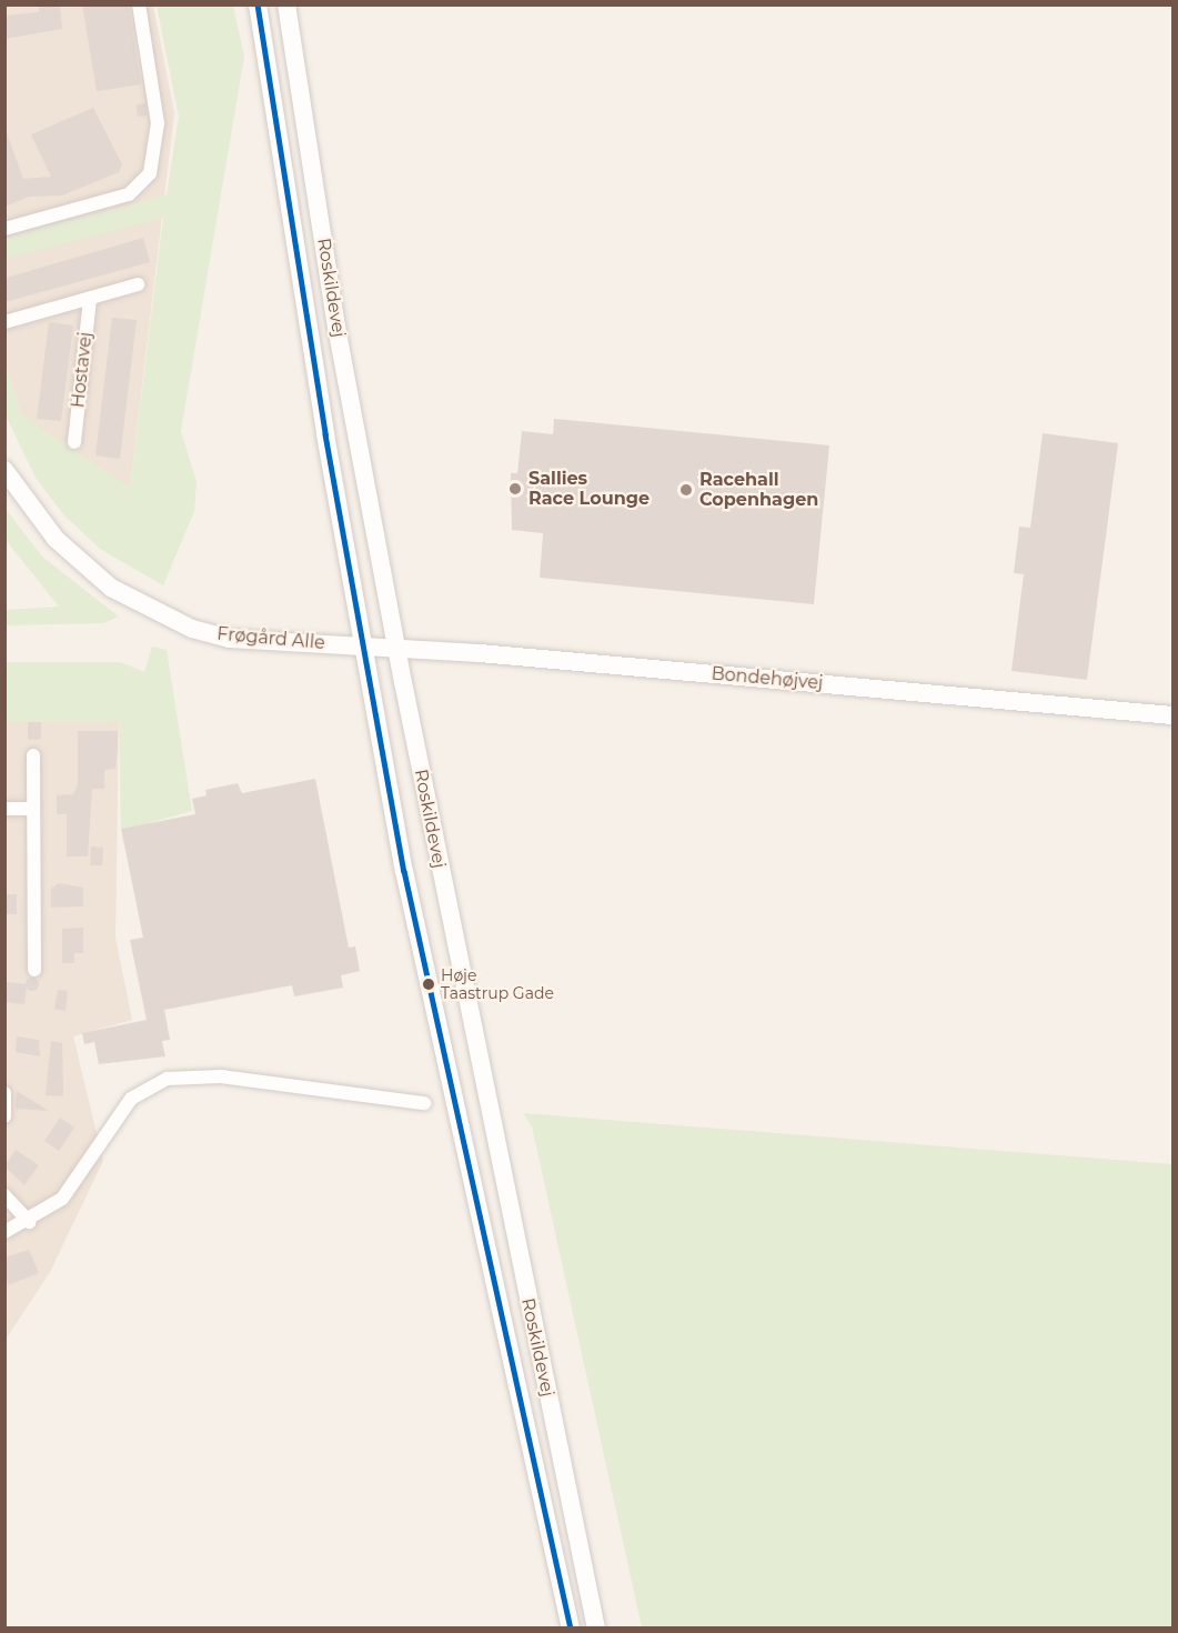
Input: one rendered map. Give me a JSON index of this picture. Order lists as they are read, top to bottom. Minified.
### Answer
{"streets":{"main road":["Roskildevej","Frøgård Alle","Bondehøjvej"],"street":["Hostavej"]},"crossings":[["Roskildevej","Frøgård Alle"],["Roskildevej","Bondehøjvej"],["Frøgård Alle","Bondehøjvej"]],"places":["Sallies Race Lounge","Racehall Copenhagen","Høje Taastrup Gade"]}
